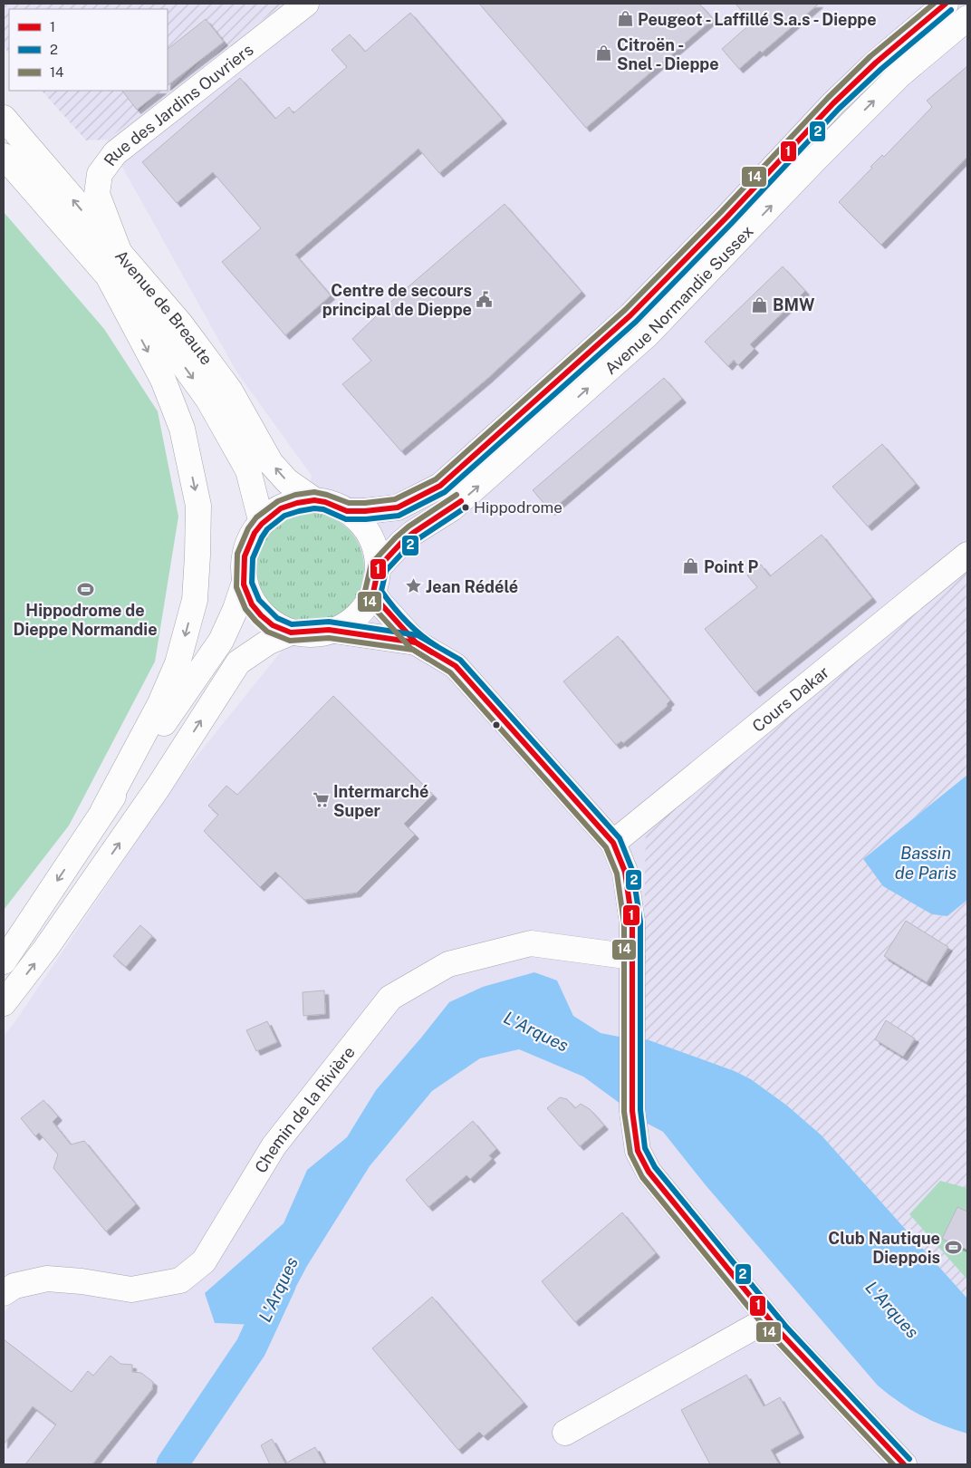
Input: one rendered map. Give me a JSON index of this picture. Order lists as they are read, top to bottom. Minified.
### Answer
{"streets":{"main road":["Rue des Jardins Ouvriers","Avenue Normandie Sussex","Avenue de Breaute","Cours Dakar","Chemin de la Rivière"]},"crossings":[["Rue des Jardins Ouvriers","Avenue de Breaute"],["Avenue Normandie Sussex","Avenue de Breaute"]],"water":["Bassin de Paris","L'Arques"],"places":{"shop":["Peugeot - Laffillé S.a.s - Dieppe","Citroën - Snel - Dieppe","BMW","Point P"],"public building":["Centre de secours principal de Dieppe"],"other":["Hippodrome"],"place":["Jean Rédélé"],"sports":["Hippodrome de Dieppe Normandie","Club Nautique Dieppois"],"supermarket":["Intermarché Super"]},"lines":["transit line 1","transit line 14","transit line 2"],"legend":["1","2","14"]}
